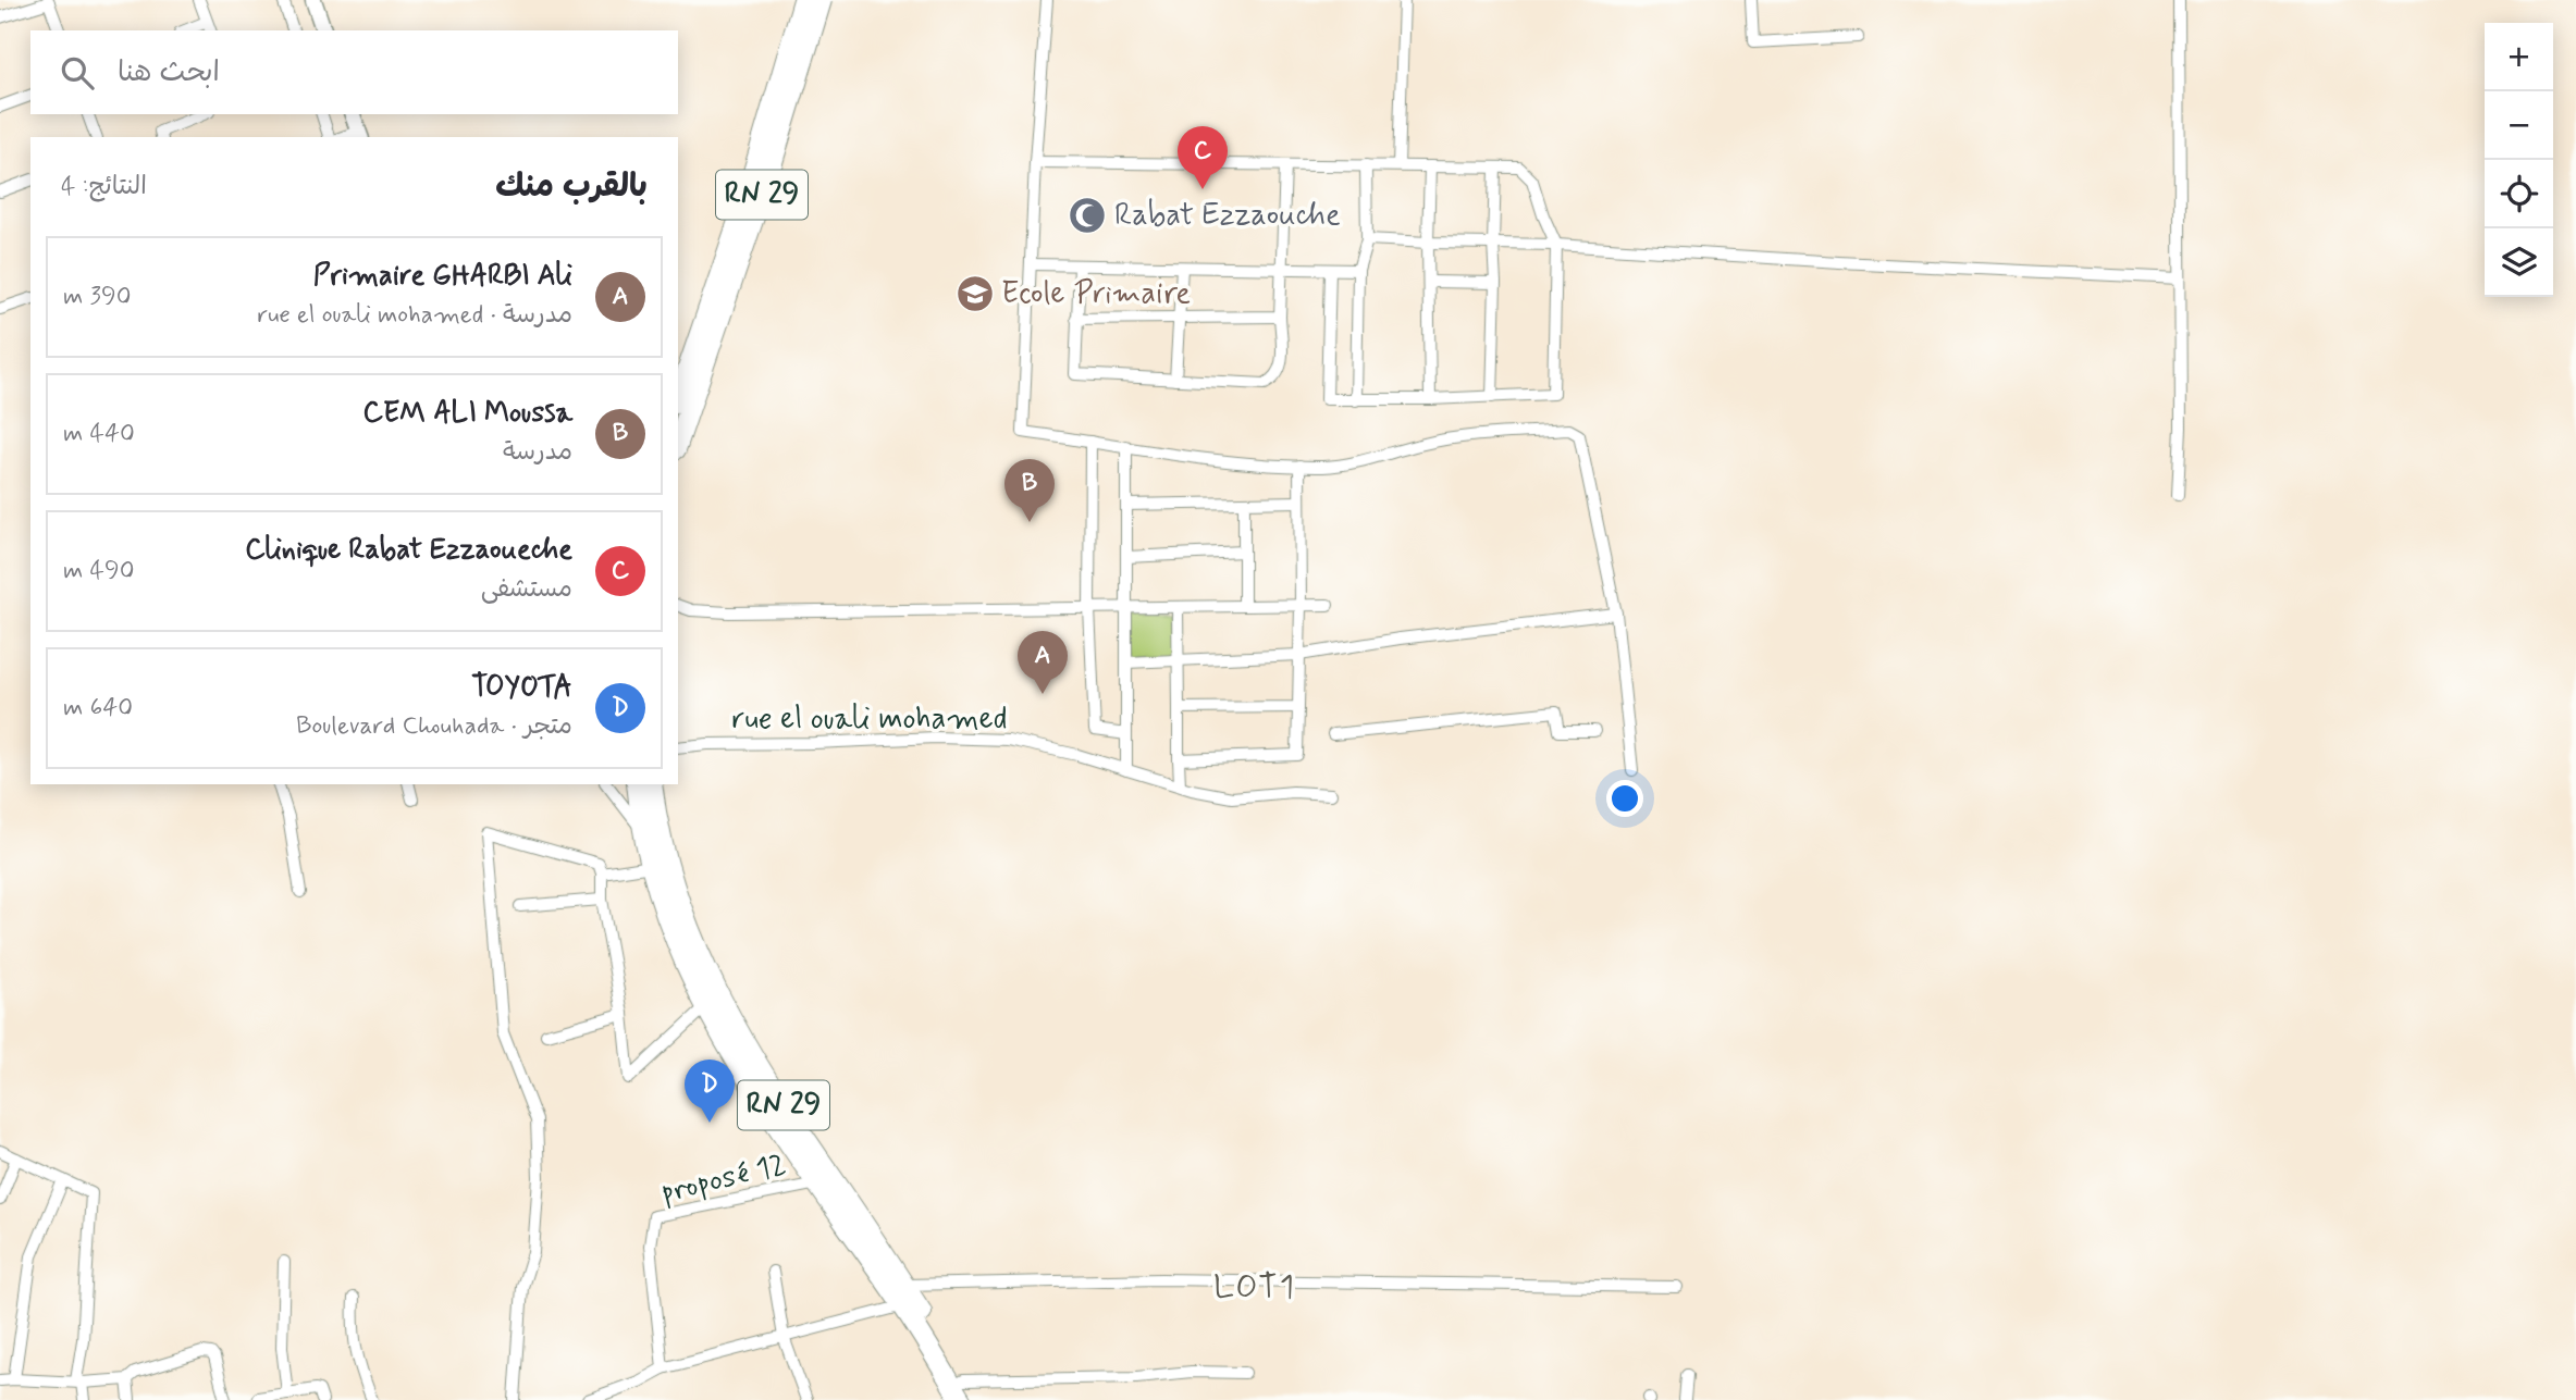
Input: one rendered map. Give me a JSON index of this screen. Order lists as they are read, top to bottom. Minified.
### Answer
{"streets":{"highway":["RN 29"],"street":["rue el ouali mohamed","proposé 12"]},"crossings":[["RN 29","proposé 12"]],"districts":["LOT1"],"places":{"mosque":["Rabat Ezzaouche"],"school or university":["Ecole Primaire"]},"page":{"map_buttons":["+","−"],"search":"ابحث هنا","pins":["C","B","A","D"],"heading":["بالقرب منك","النتائج: 4"],"list":[{"mark":"A","name":"Primaire GHARBI Ali","note":"مدرسة · rue el ouali mohamed","value":"390 m"},{"mark":"B","name":"CEM ALI Moussa","note":"مدرسة","value":"440 m"},{"mark":"C","name":"Clinique Rabat Ezzaoueche","note":"مستشفى","value":"490 m"},{"mark":"D","name":"TOYOTA","note":"متجر · Boulevard Chouhada","value":"640 m"}]}}
